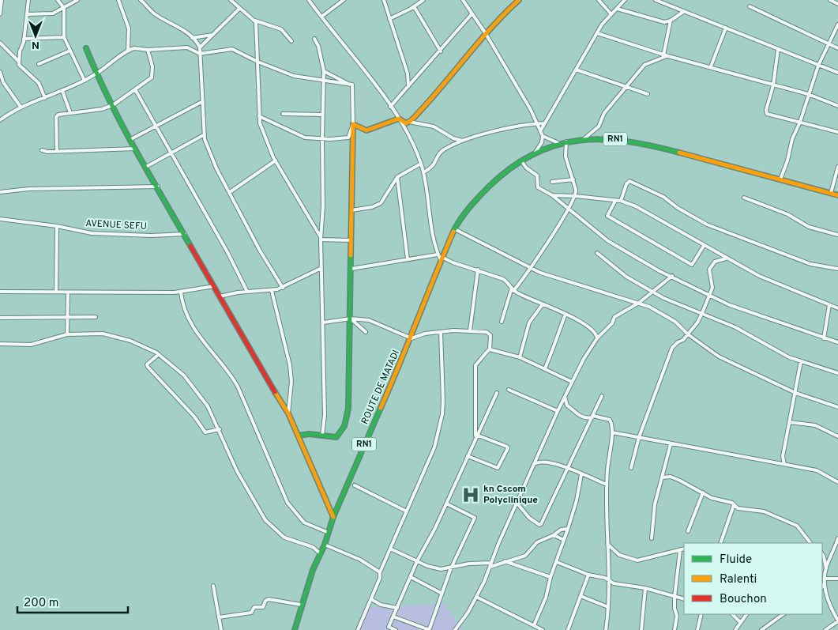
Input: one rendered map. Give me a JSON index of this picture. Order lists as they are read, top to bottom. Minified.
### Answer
{"streets":{"main road":["RN1","ROUTE DE MATADI"],"street":["AVENUE SEFU"]},"crossings":[["RN1","ROUTE DE MATADI"]],"places":{"hospital":["kn Cscom Polyclinique"]},"legend":["Fluide","Ralenti","Bouchon"],"scale_bar":"200 m","north":"bottom"}
